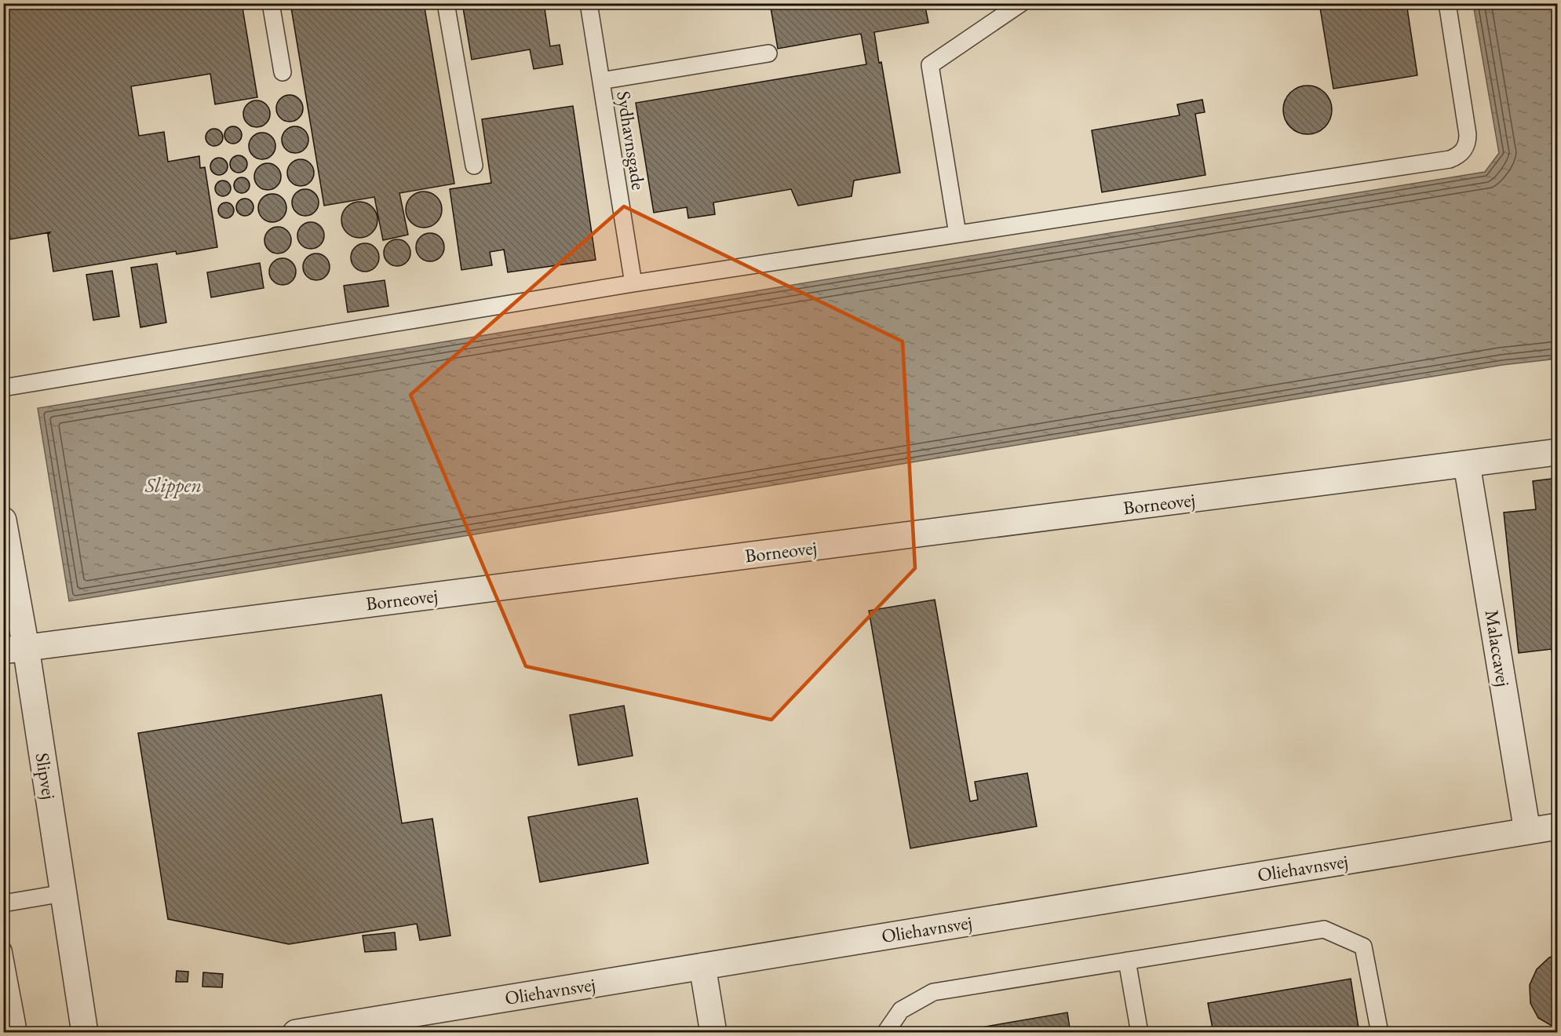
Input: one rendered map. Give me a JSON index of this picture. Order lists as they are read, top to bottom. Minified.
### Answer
{"streets":{"street":["Borneovej","Malaccavej","Slipvej","Oliehavnsvej"],"lane":["Sydhavnsgade"]},"crossings":[["Borneovej","Malaccavej"],["Borneovej","Slipvej"],["Malaccavej","Oliehavnsvej"]],"water":["Slippen"]}
